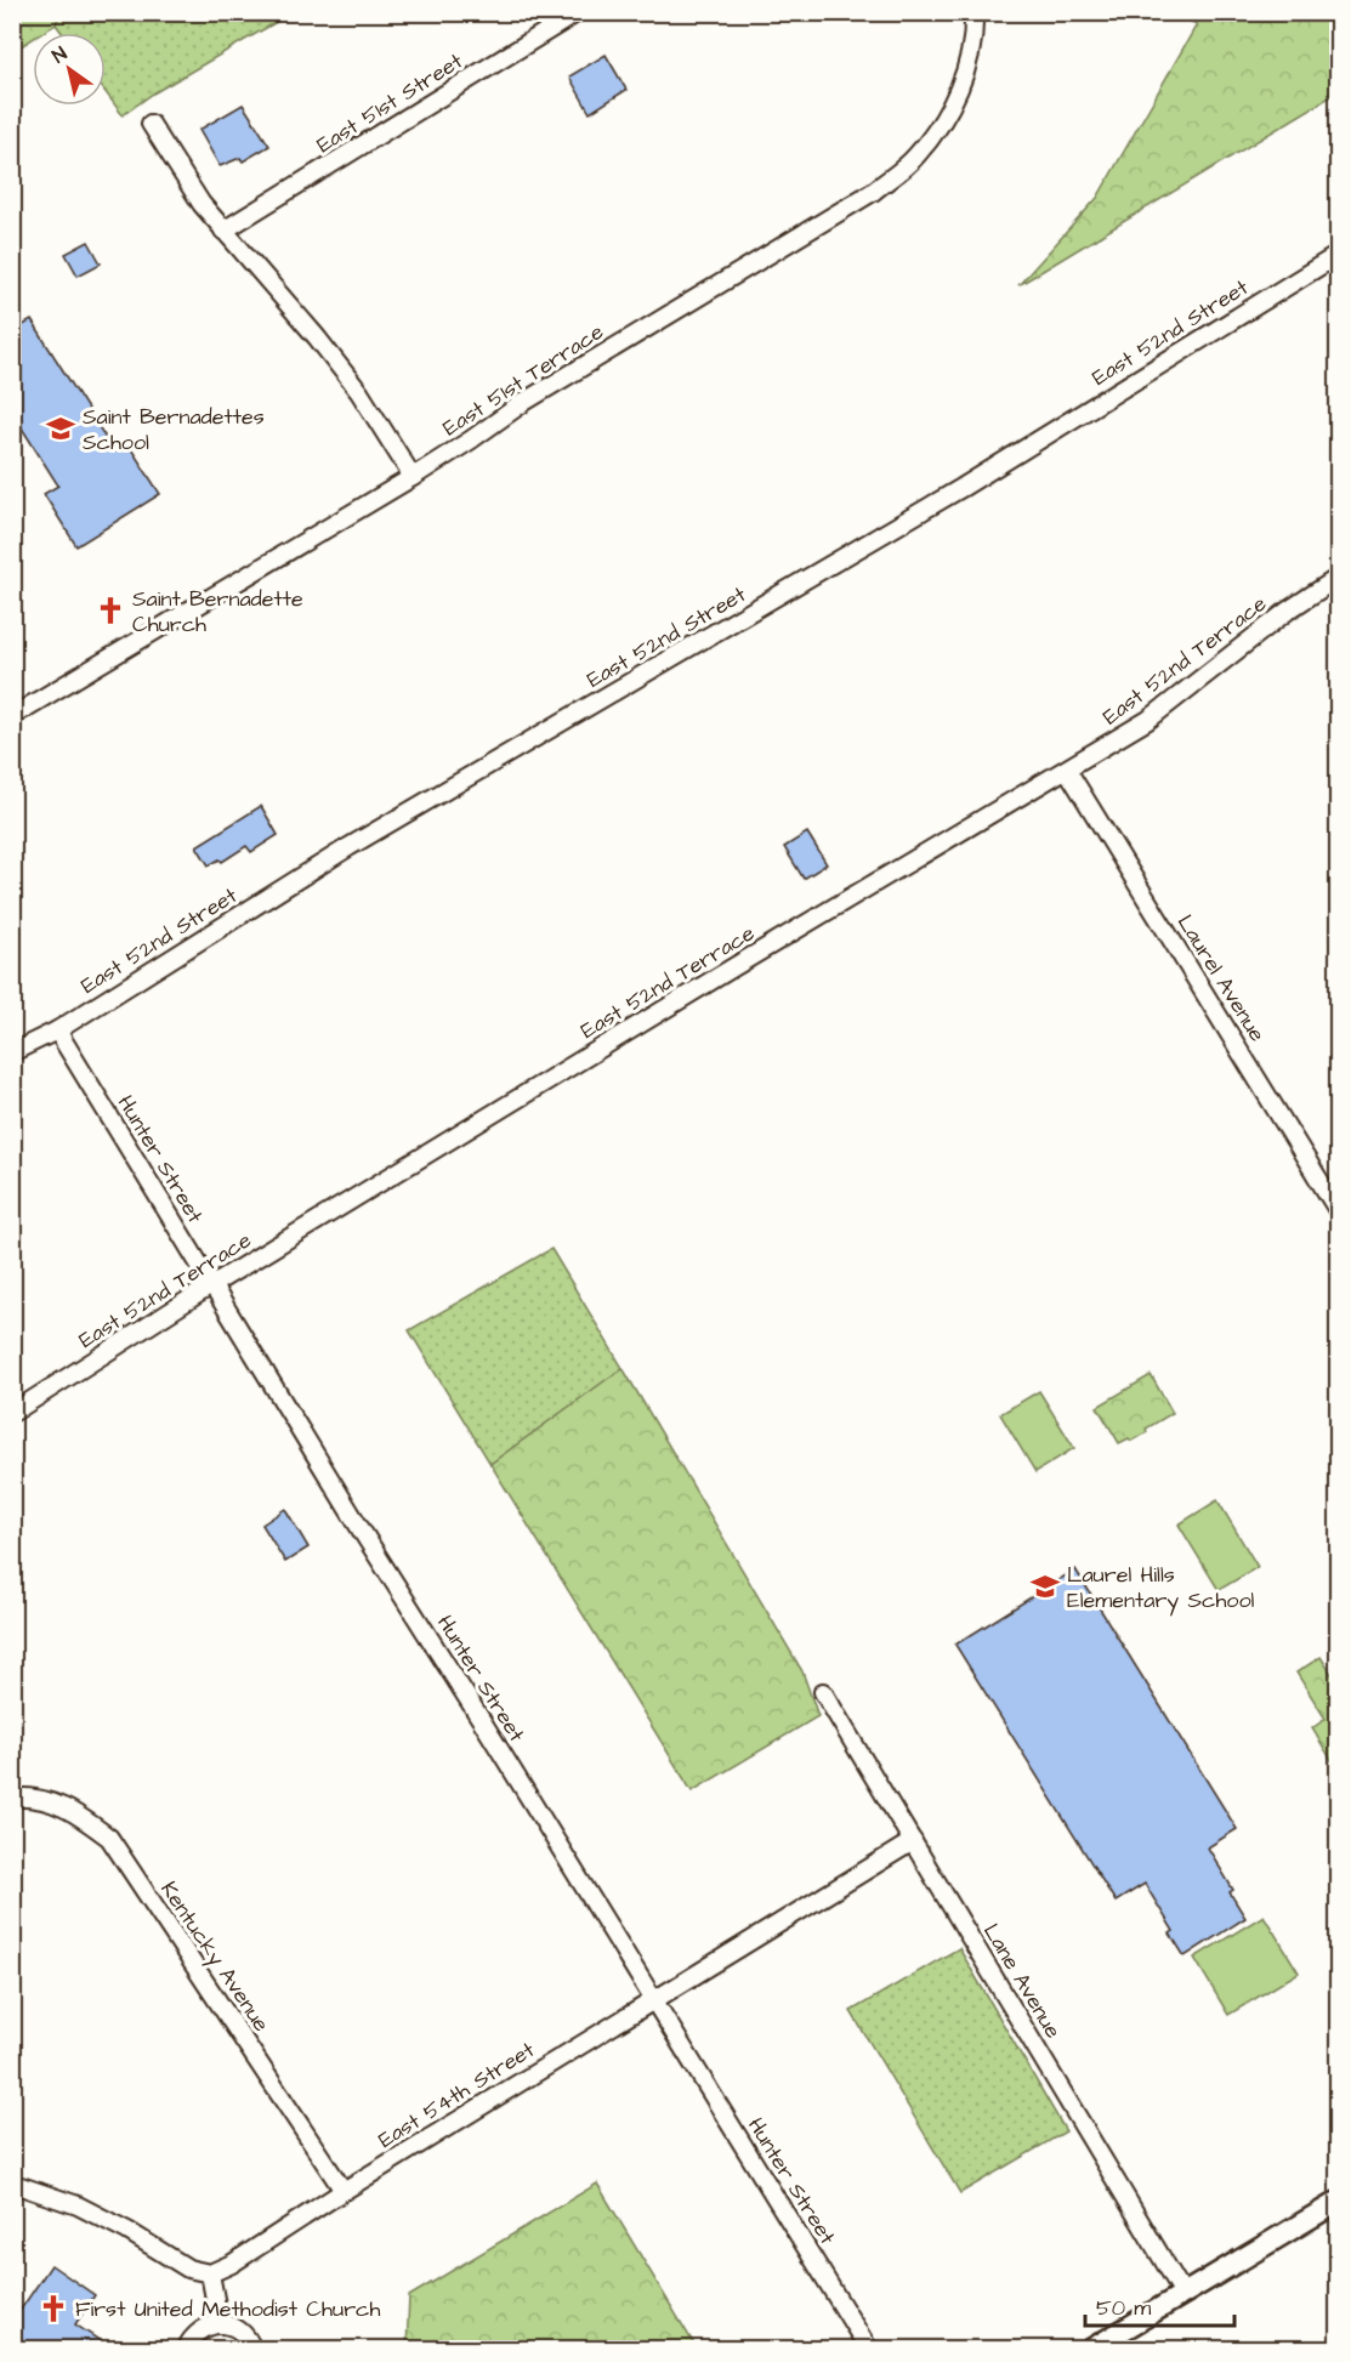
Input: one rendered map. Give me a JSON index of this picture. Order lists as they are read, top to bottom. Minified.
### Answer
{"streets":{"street":["East 51st Street","East 52nd Street","East 51st Terrace","East 52nd Terrace","Laurel Avenue","Hunter Street","Kentucky Avenue","Lane Avenue","East 54th Street"]},"crossings":[["East 52nd Street","Hunter Street"],["East 52nd Terrace","Laurel Avenue"],["East 52nd Terrace","Hunter Street"],["Hunter Street","East 54th Street"],["Kentucky Avenue","East 54th Street"],["Lane Avenue","East 54th Street"]],"places":{"school or university":["Saint Bernadettes School","Laurel Hills Elementary School"],"church":["Saint Bernadette Church","First United Methodist Church"]},"scale_bar":"50 m","north":"top left"}
